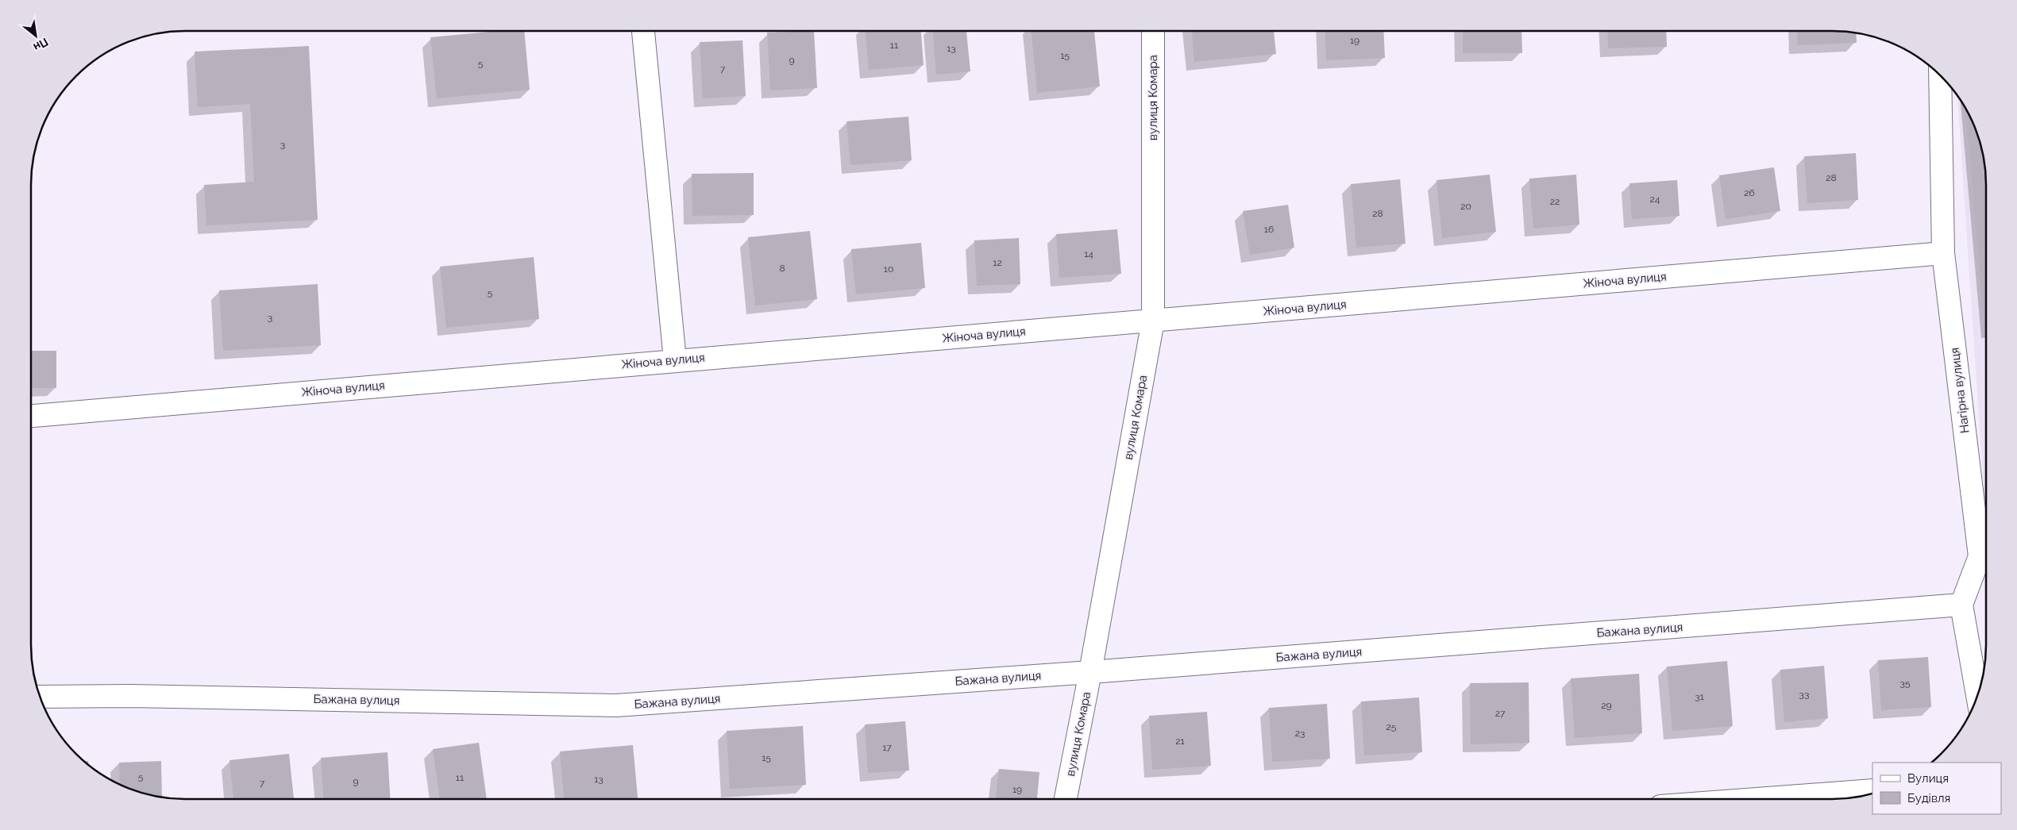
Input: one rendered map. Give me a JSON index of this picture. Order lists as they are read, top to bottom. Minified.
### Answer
{"streets":{"street":["вулиця Комара","Жіноча вулиця","Нагірна вулиця","Бажана вулиця"]},"crossings":[["вулиця Комара","Жіноча вулиця"],["вулиця Комара","Бажана вулиця"],["Жіноча вулиця","Нагірна вулиця"],["Нагірна вулиця","Бажана вулиця"]],"house_numbers":["19","11","13","15","9","5","7","3","28","26","24","22","20","28","16","14","12","8","10","5","3","35","33","31","29","27","25","23","21","17","15","5","11","13","9","7","19"],"legend":["Вулиця","Будівля"],"north":"bottom right"}
